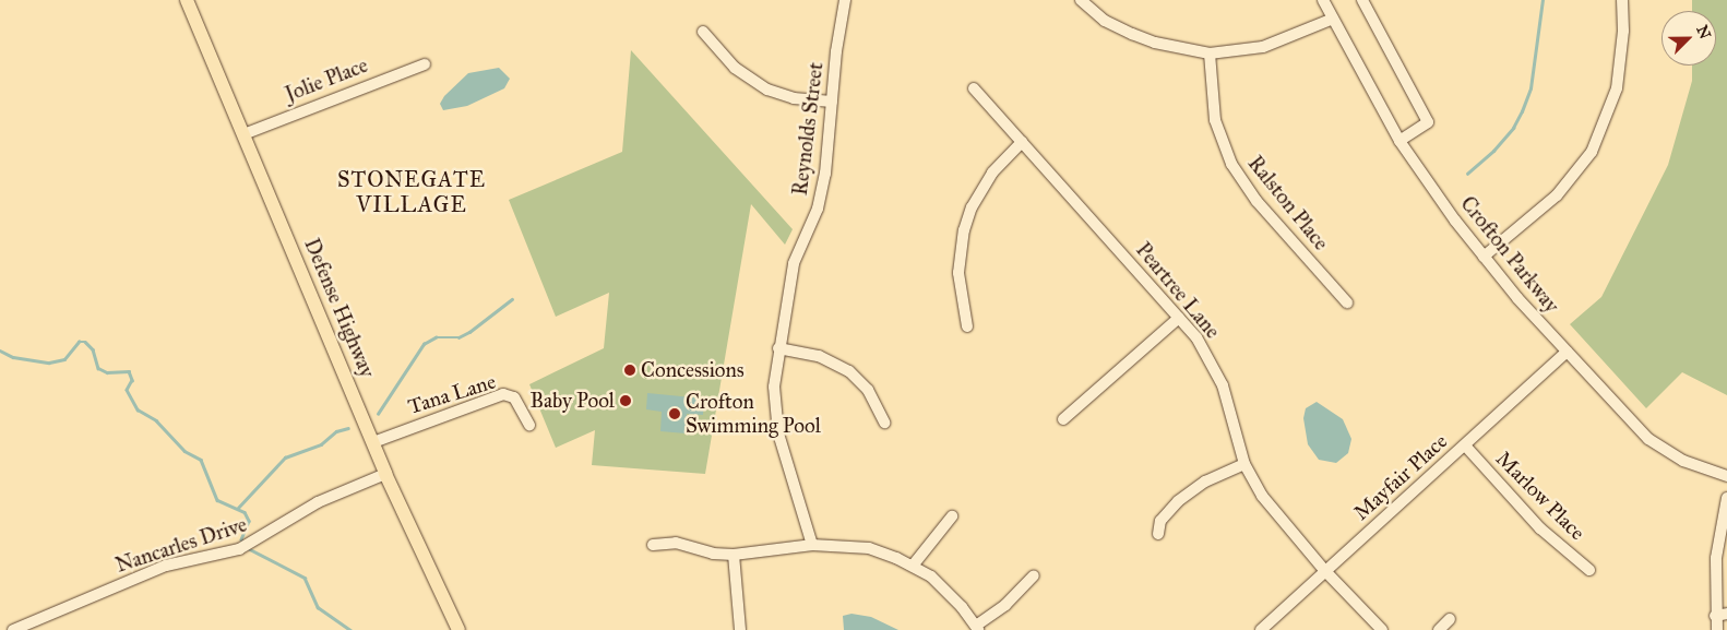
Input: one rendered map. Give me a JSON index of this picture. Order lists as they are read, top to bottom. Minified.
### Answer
{"streets":{"main road":["Defense Highway"],"street":["Jolie Place","Reynolds Street","Ralston Place","Crofton Parkway","Peartree Lane","Tana Lane","Mayfair Place","Marlow Place","Nancarles Drive"]},"crossings":[["Jolie Place","Defense Highway"],["Crofton Parkway","Mayfair Place"],["Peartree Lane","Mayfair Place"],["Defense Highway","Tana Lane"],["Defense Highway","Nancarles Drive"],["Mayfair Place","Marlow Place"]],"districts":["STONEGATE VILLAGE"],"places":["Concessions","Baby Pool","Crofton Swimming Pool"],"north":"top right"}
